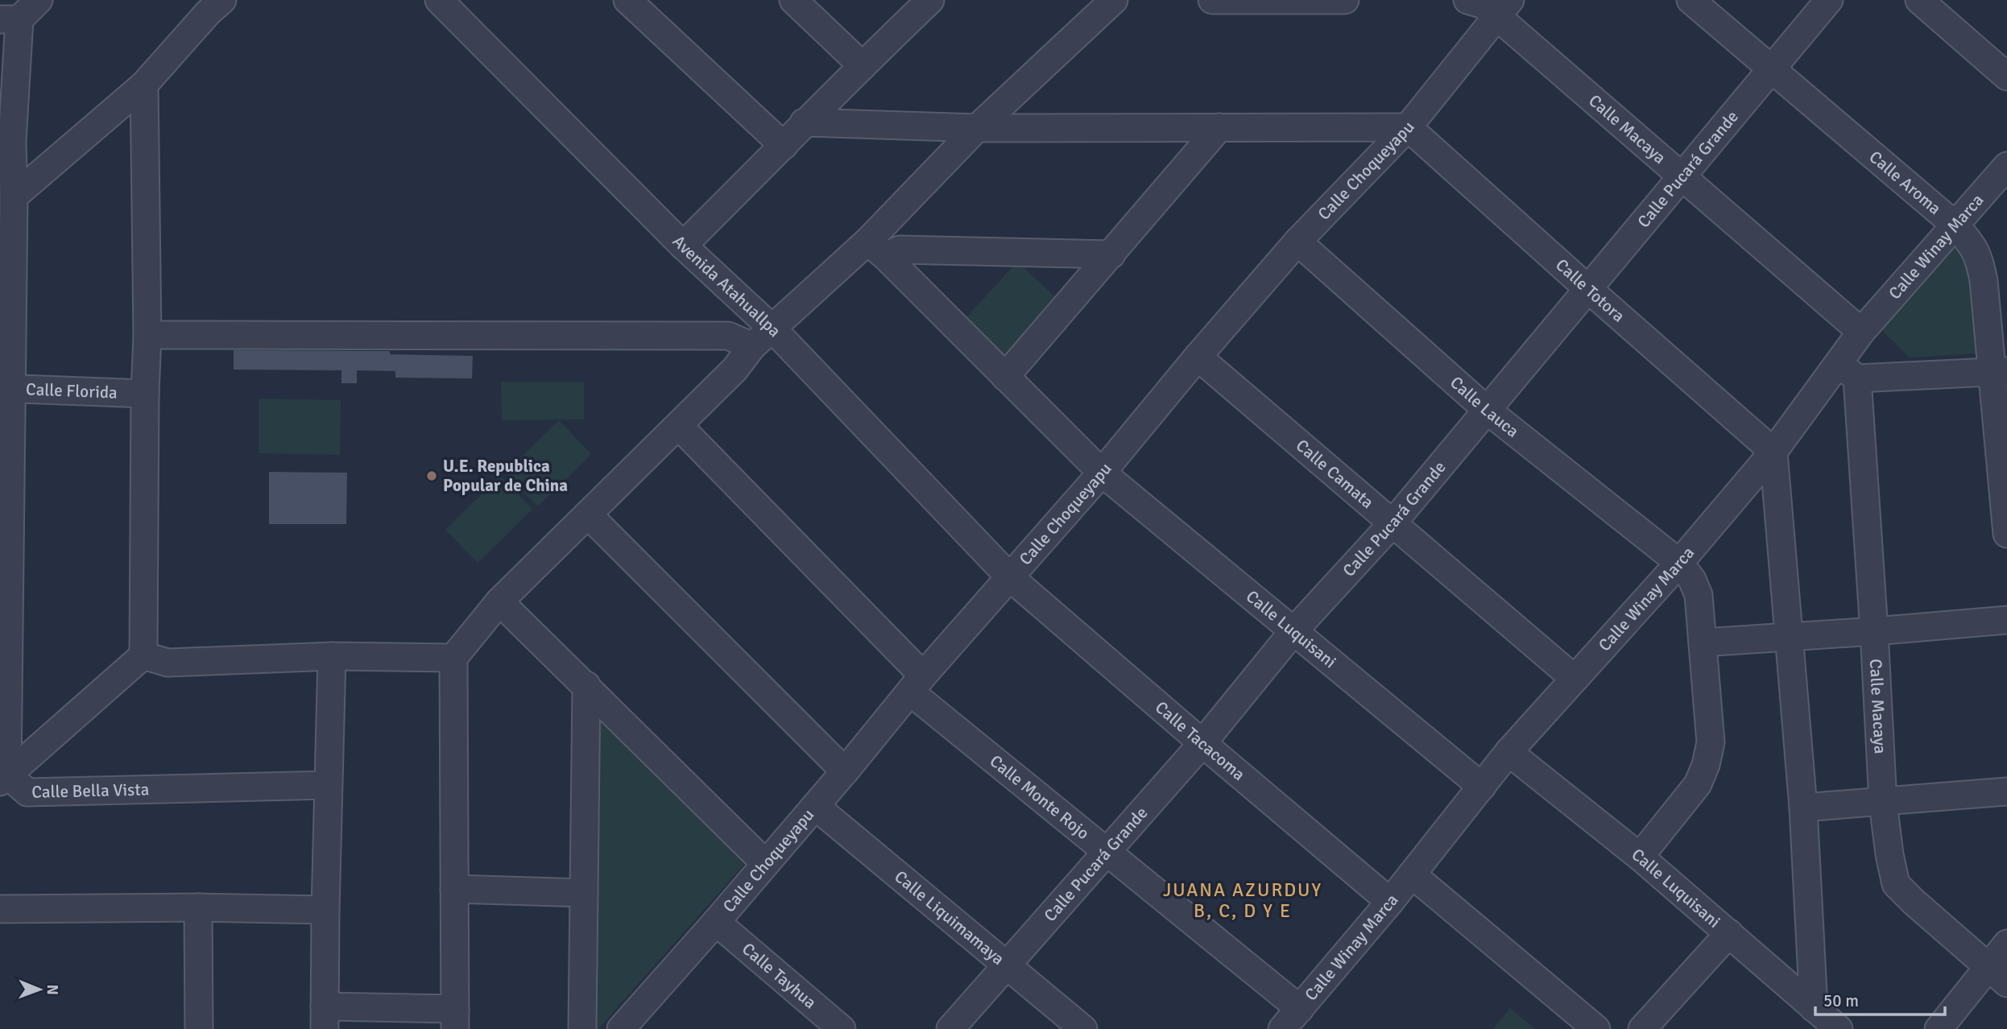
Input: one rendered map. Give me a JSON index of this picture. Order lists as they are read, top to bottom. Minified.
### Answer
{"streets":{"street":["Calle Macaya","Calle Pucará Grande","Calle Choqueyapu","Calle Aroma","Calle Winay Marca","Avenida Atahuallpa","Calle Totora","Calle Florida","Calle Lauca","Calle Camata","Calle Luquisani","Calle Tacacoma","Calle Bella Vista","Calle Monte Rojo","Calle Liquimamaya","Calle Tayhua"]},"crossings":[["Calle Macaya","Calle Pucará Grande"],["Calle Macaya","Calle Choqueyapu"],["Calle Macaya","Calle Winay Marca"],["Calle Pucará Grande","Calle Aroma"],["Calle Pucará Grande","Calle Totora"],["Calle Pucará Grande","Calle Lauca"],["Calle Pucará Grande","Calle Camata"],["Calle Pucará Grande","Calle Luquisani"],["Calle Pucará Grande","Calle Tacacoma"],["Calle Pucará Grande","Calle Monte Rojo"],["Calle Pucará Grande","Calle Liquimamaya"],["Calle Choqueyapu","Avenida Atahuallpa"],["Calle Choqueyapu","Calle Totora"],["Calle Choqueyapu","Calle Lauca"],["Calle Choqueyapu","Calle Camata"],["Calle Choqueyapu","Calle Luquisani"],["Calle Choqueyapu","Calle Tacacoma"],["Calle Choqueyapu","Calle Monte Rojo"],["Calle Choqueyapu","Calle Liquimamaya"],["Calle Choqueyapu","Calle Tayhua"],["Calle Aroma","Calle Winay Marca"],["Calle Winay Marca","Calle Totora"],["Calle Winay Marca","Calle Lauca"],["Calle Winay Marca","Calle Camata"],["Calle Winay Marca","Calle Luquisani"],["Calle Winay Marca","Calle Tacacoma"],["Calle Winay Marca","Calle Monte Rojo"],["Avenida Atahuallpa","Calle Tacacoma"],["Calle Lauca","Calle Luquisani"]],"districts":["JUANA AZURDUY B, C, D Y E"],"places":["U.E. Republica Popular de China"],"scale_bar":"50 m","north":"right"}
